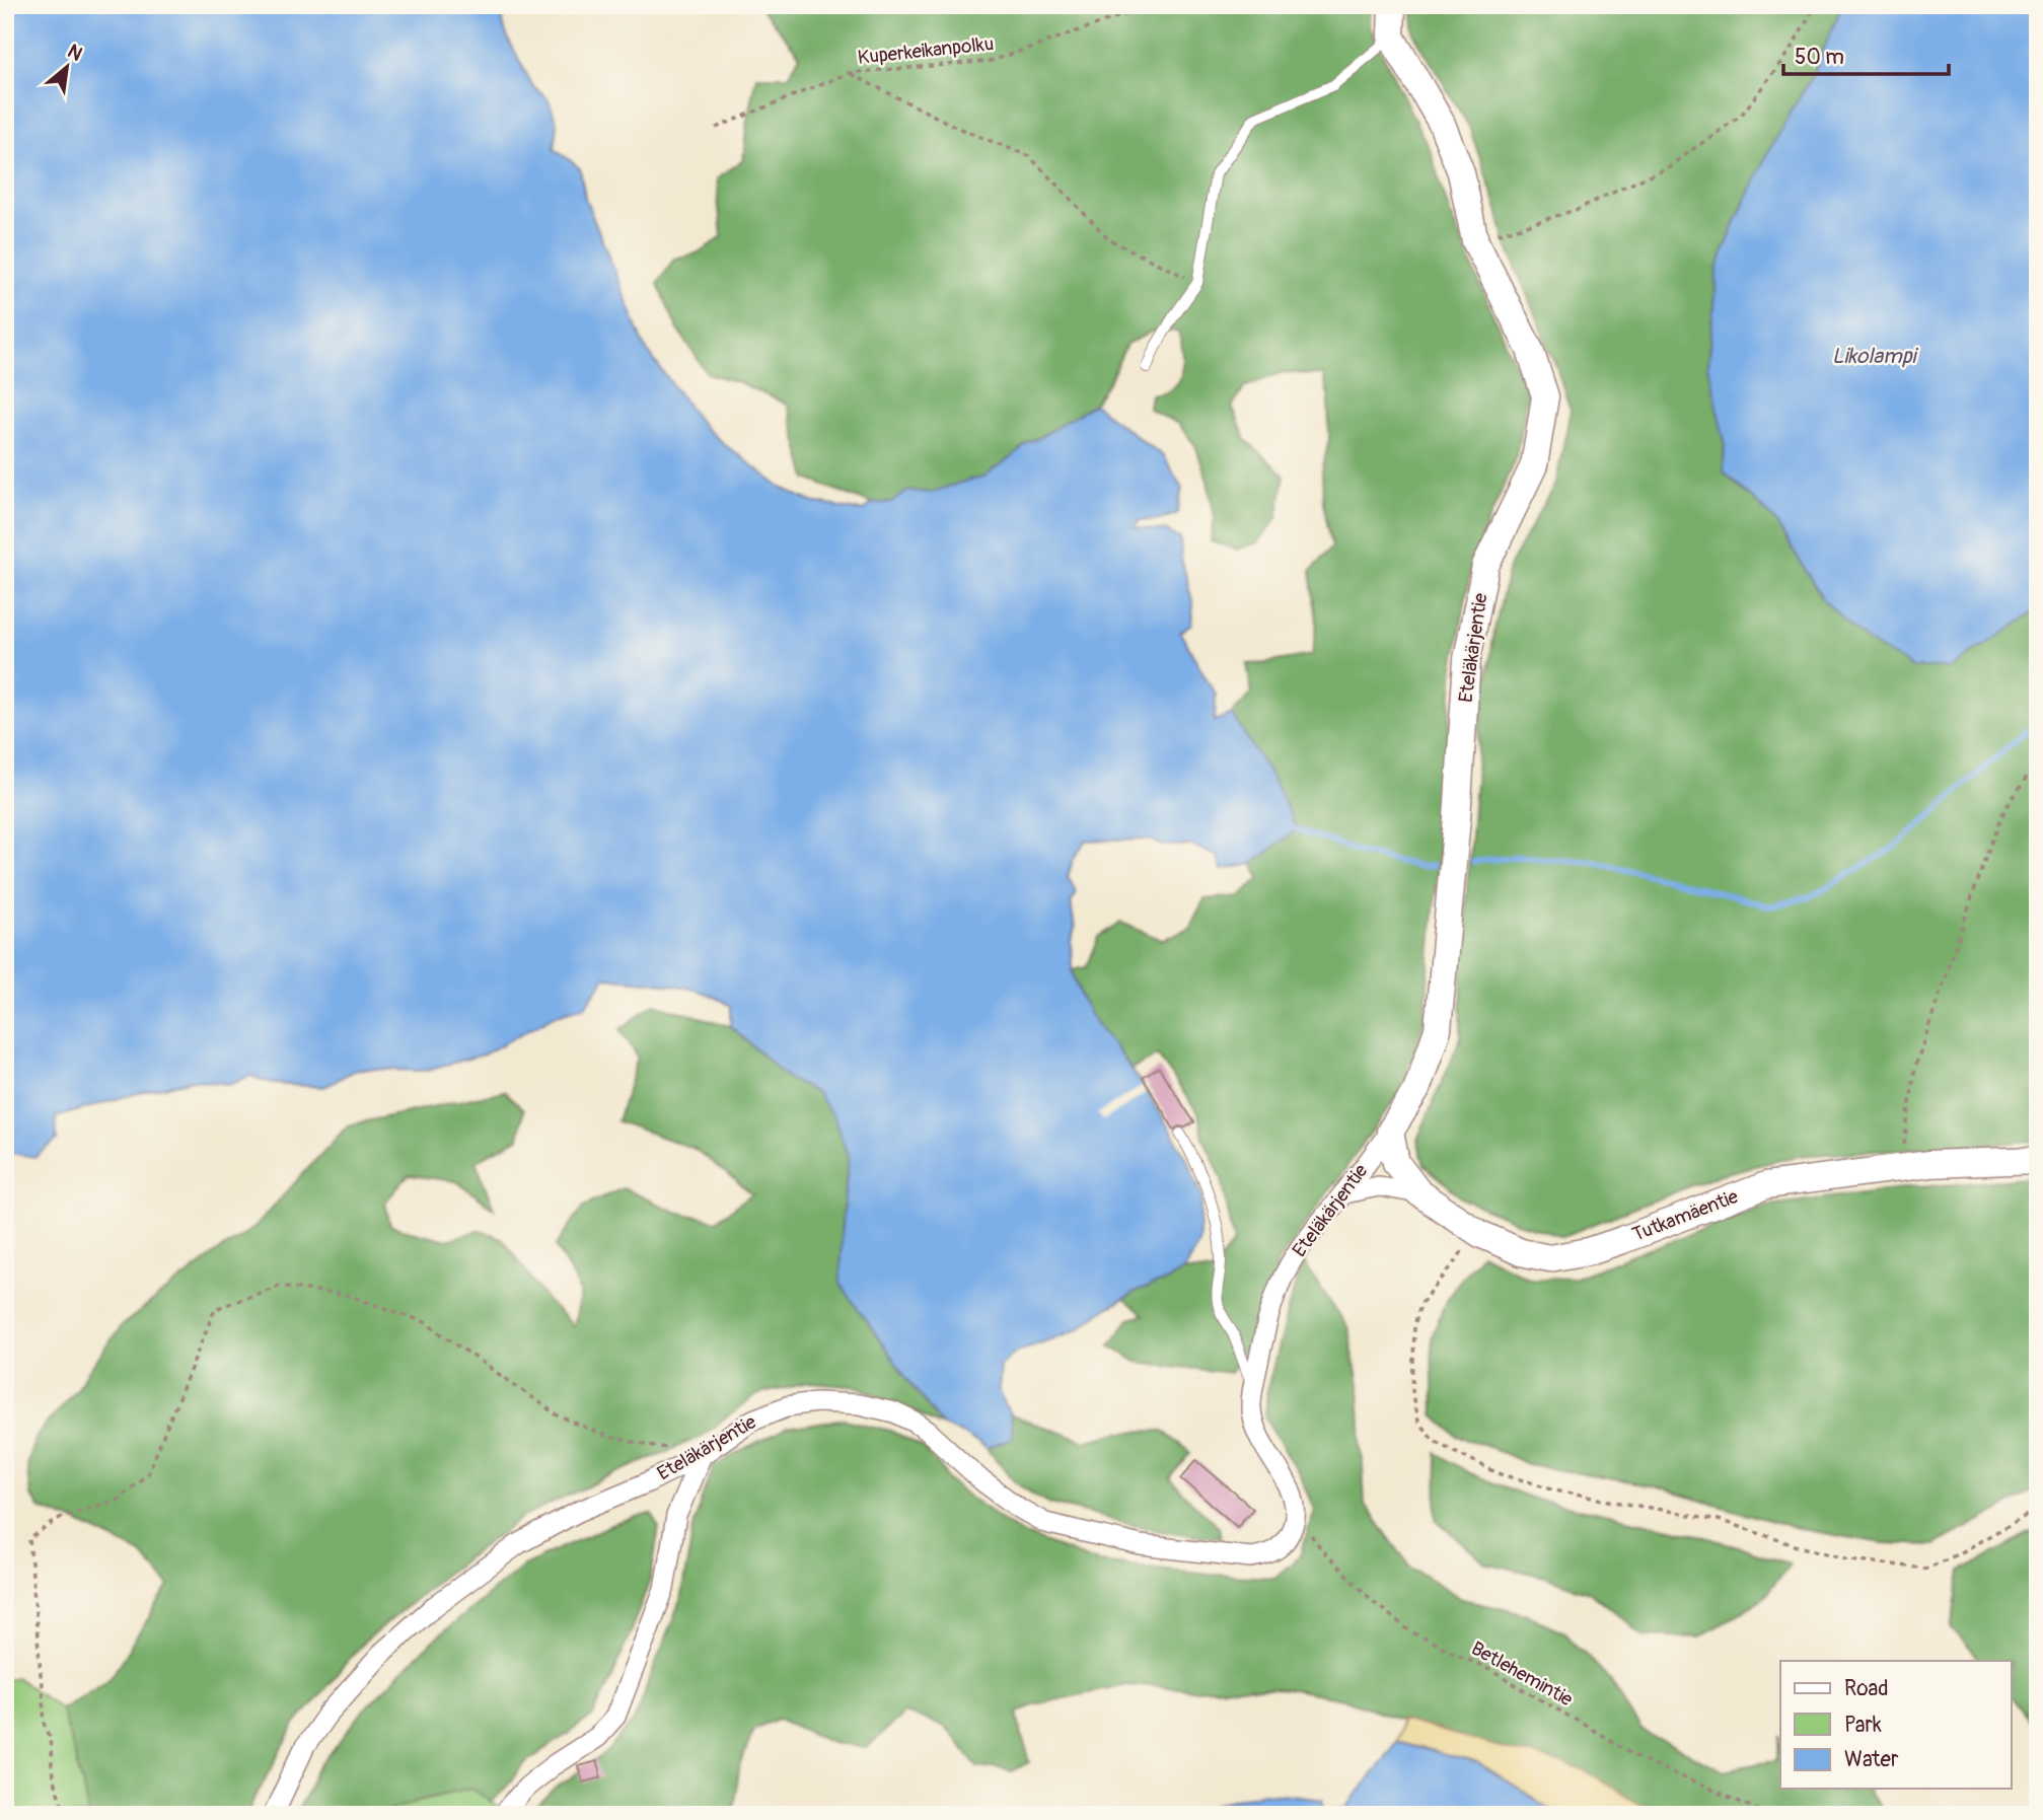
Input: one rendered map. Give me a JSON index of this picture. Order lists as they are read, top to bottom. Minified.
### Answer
{"streets":{"street":["Eteläkärjentie","Tutkamäentie"],"path":["Kuperkeikanpolku","Betlehemintie"]},"crossings":[["Eteläkärjentie","Tutkamäentie"],["Eteläkärjentie","Betlehemintie"]],"water":["Likolampi"],"legend":["Road","Park","Water"],"scale_bar":"50 m","north":"top right"}
